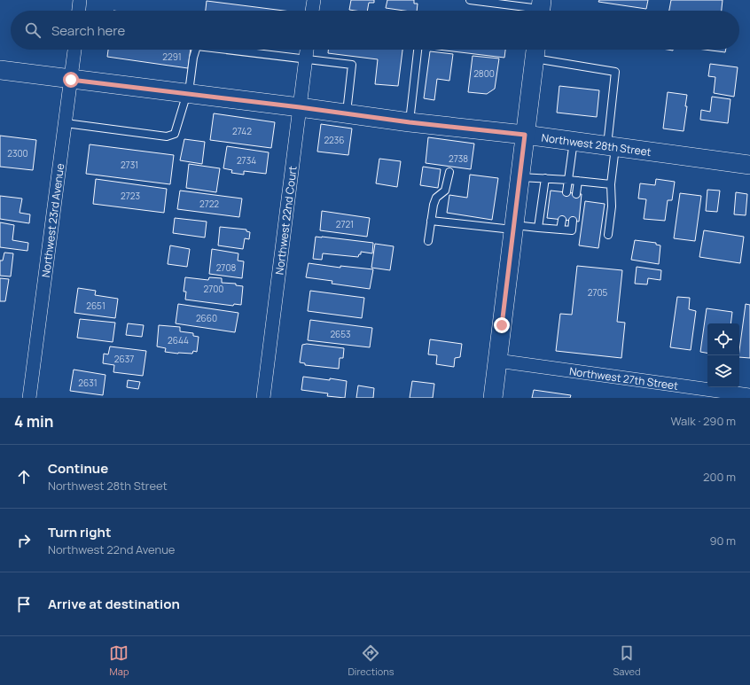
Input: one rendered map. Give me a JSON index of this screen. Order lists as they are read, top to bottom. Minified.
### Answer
{"streets":{"street":["Northwest 28th Street","Northwest 23rd Avenue","Northwest 22nd Court","Northwest 27th Street"]},"crossings":[["Northwest 28th Street","Northwest 23rd Avenue"],["Northwest 28th Street","Northwest 22nd Court"]],"house_numbers":["2291","2800","2742","2236","2300","2738","2734","2731","2723","2722","2721","2708","2700","2705","2651","2660","2653","2644","2637","2631"],"page":{"search":"Search here","heading":["4 min","Walk · 290 m"],"list":[["Continue","Northwest 28th Street","200 m"],["Turn right","Northwest 22nd Avenue","90 m"],"Arrive at destination"],"nav":["Map","Directions","Saved"]}}
